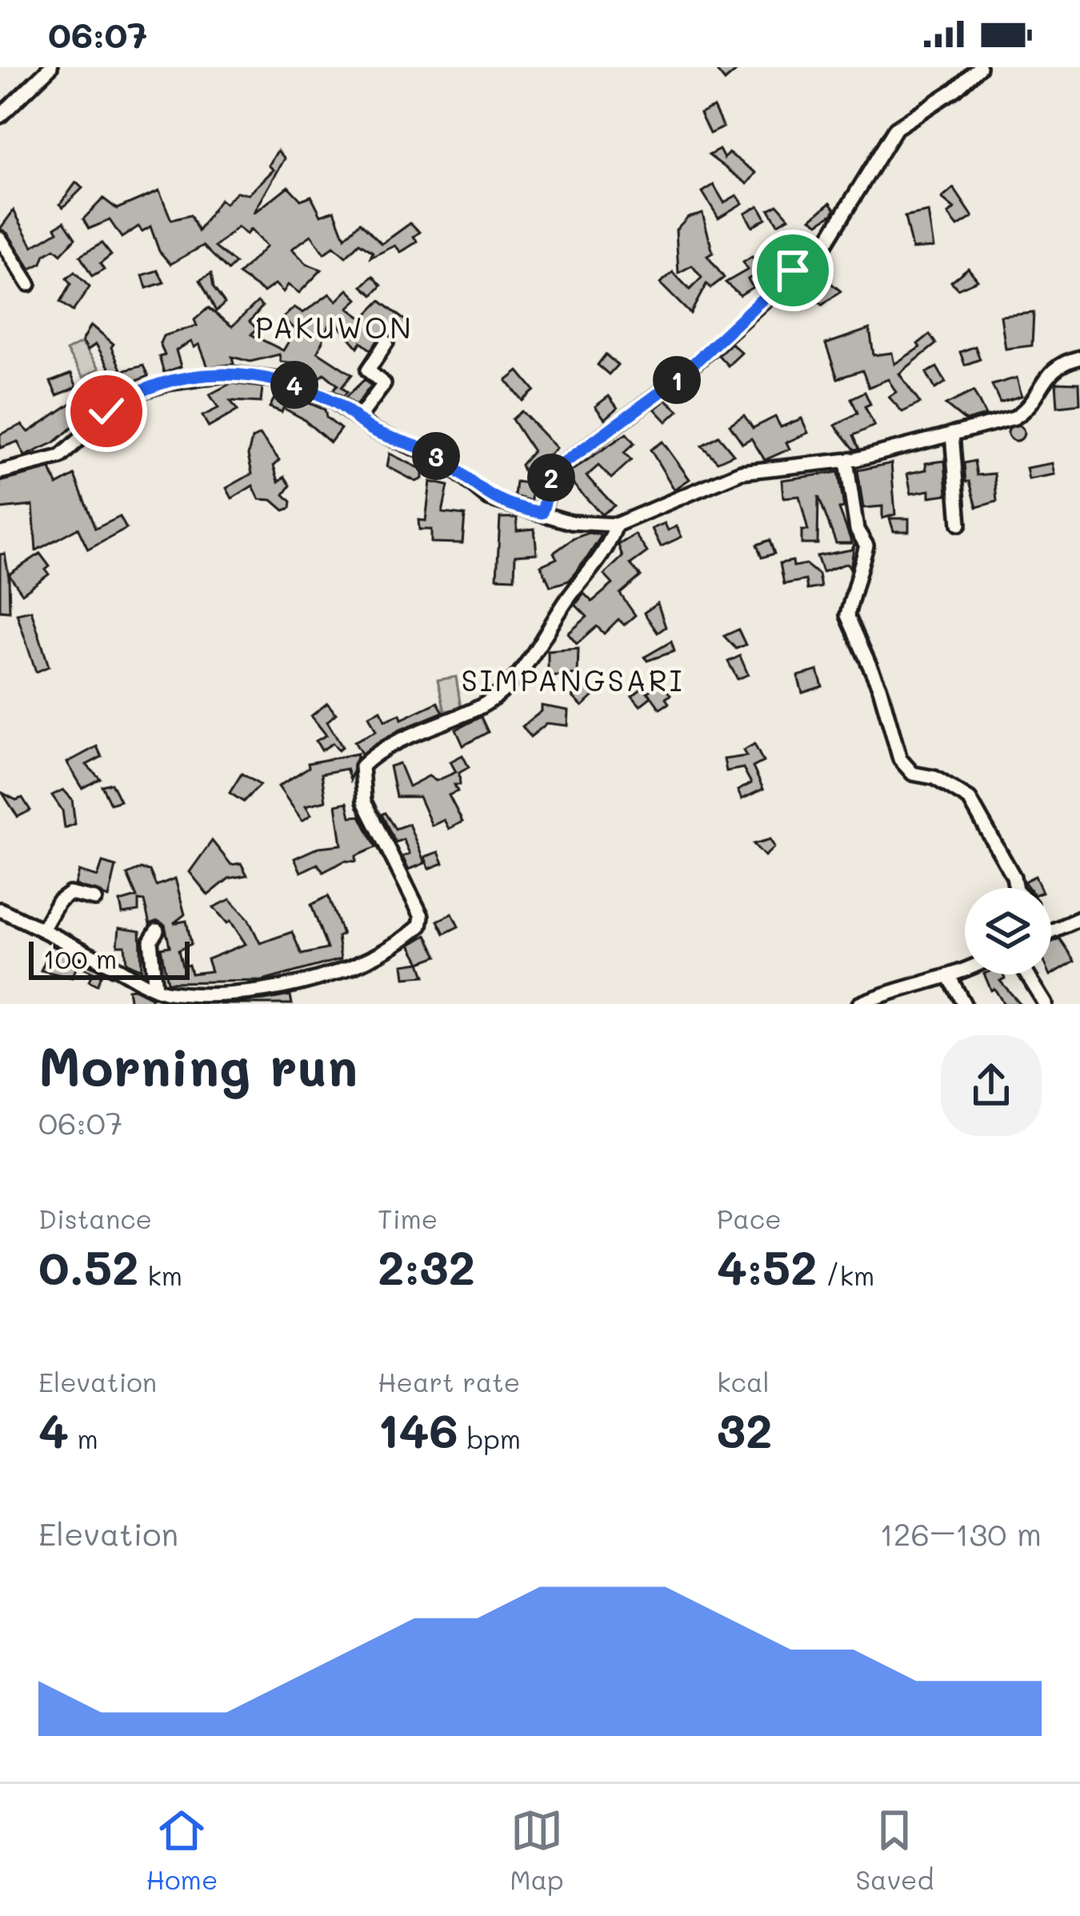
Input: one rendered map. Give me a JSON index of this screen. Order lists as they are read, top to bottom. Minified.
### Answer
{"districts":["PAKUWON","SIMPANGSARI"],"scale_bar":"100 m","page":{"status":"06:07","pins":["1","4","3","2"],"scale":"100 m","heading":["Morning run","06:07"],"stats":[["Distance","0.52 km"],["Time","2:32"],["Pace","4:52 /km"],["Elevation","4 m"],["Heart rate","146 bpm"],["kcal","32"]],"chart":["Elevation","126–130 m"],"tabs":["Home","Map","Saved"]}}
